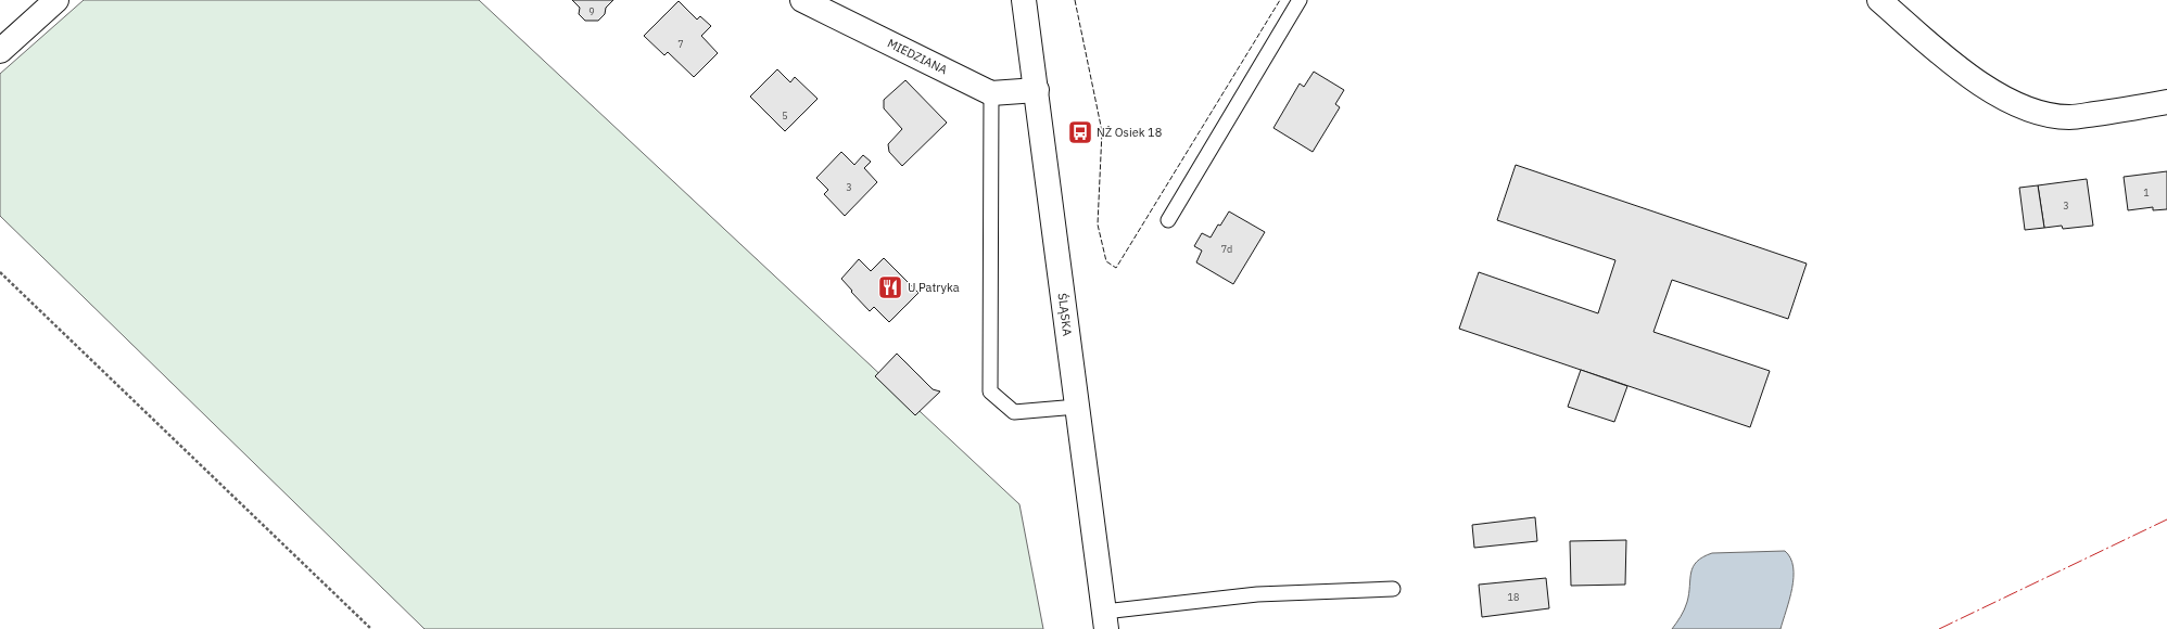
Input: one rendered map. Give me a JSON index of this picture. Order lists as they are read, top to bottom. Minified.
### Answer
{"streets":{"street":["MIEDZIANA","ŚLĄSKA"]},"places":{"bus stop":["NŻ Osiek 18"],"restaurant":["U Patryka"]},"house_numbers":["9","7","5","3","1","3","7d","18"]}
